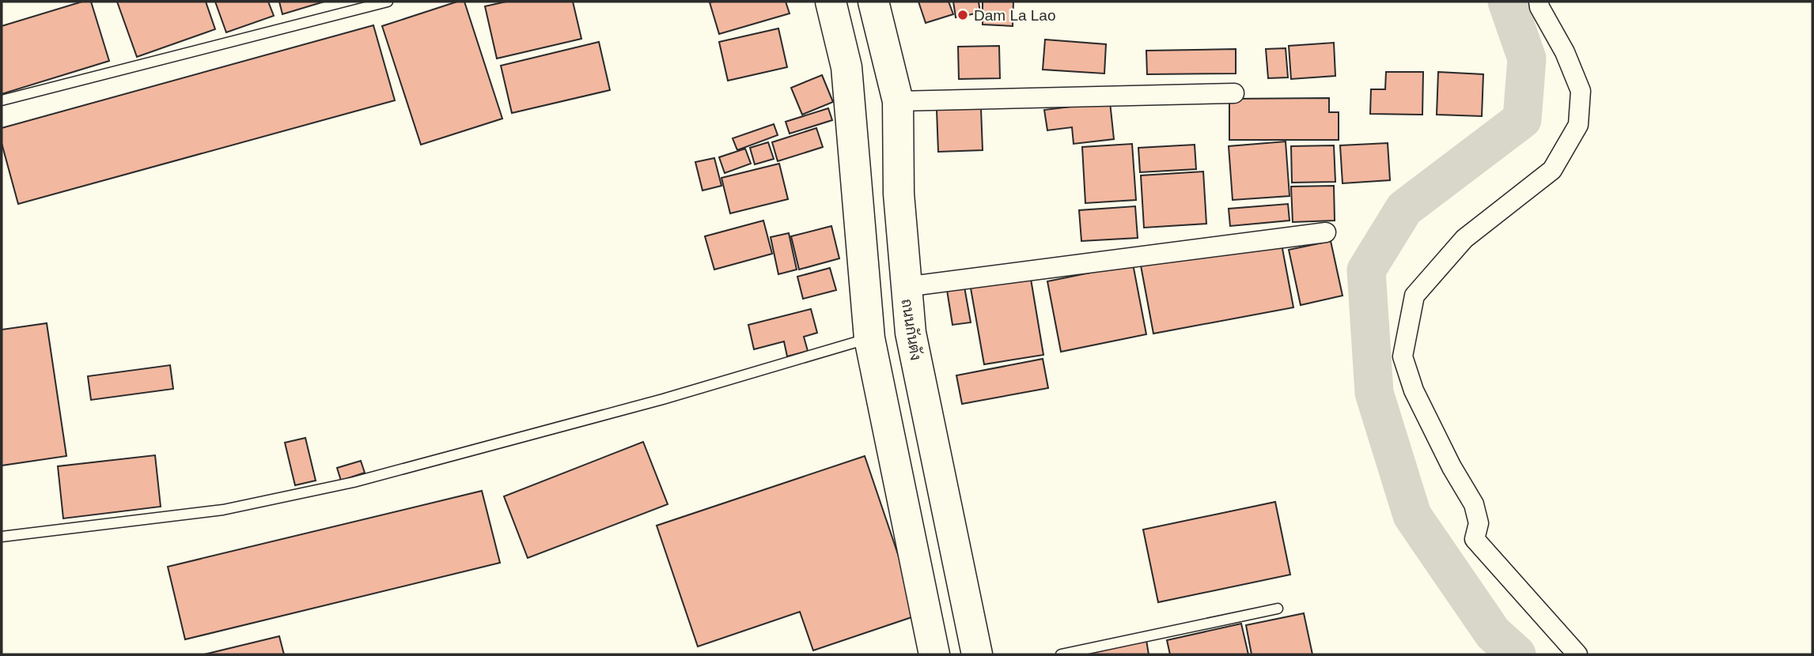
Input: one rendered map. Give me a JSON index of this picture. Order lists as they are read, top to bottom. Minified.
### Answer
{"streets":{"main road":["ถนนกันตัง"]},"places":["Dam La Lao"]}
